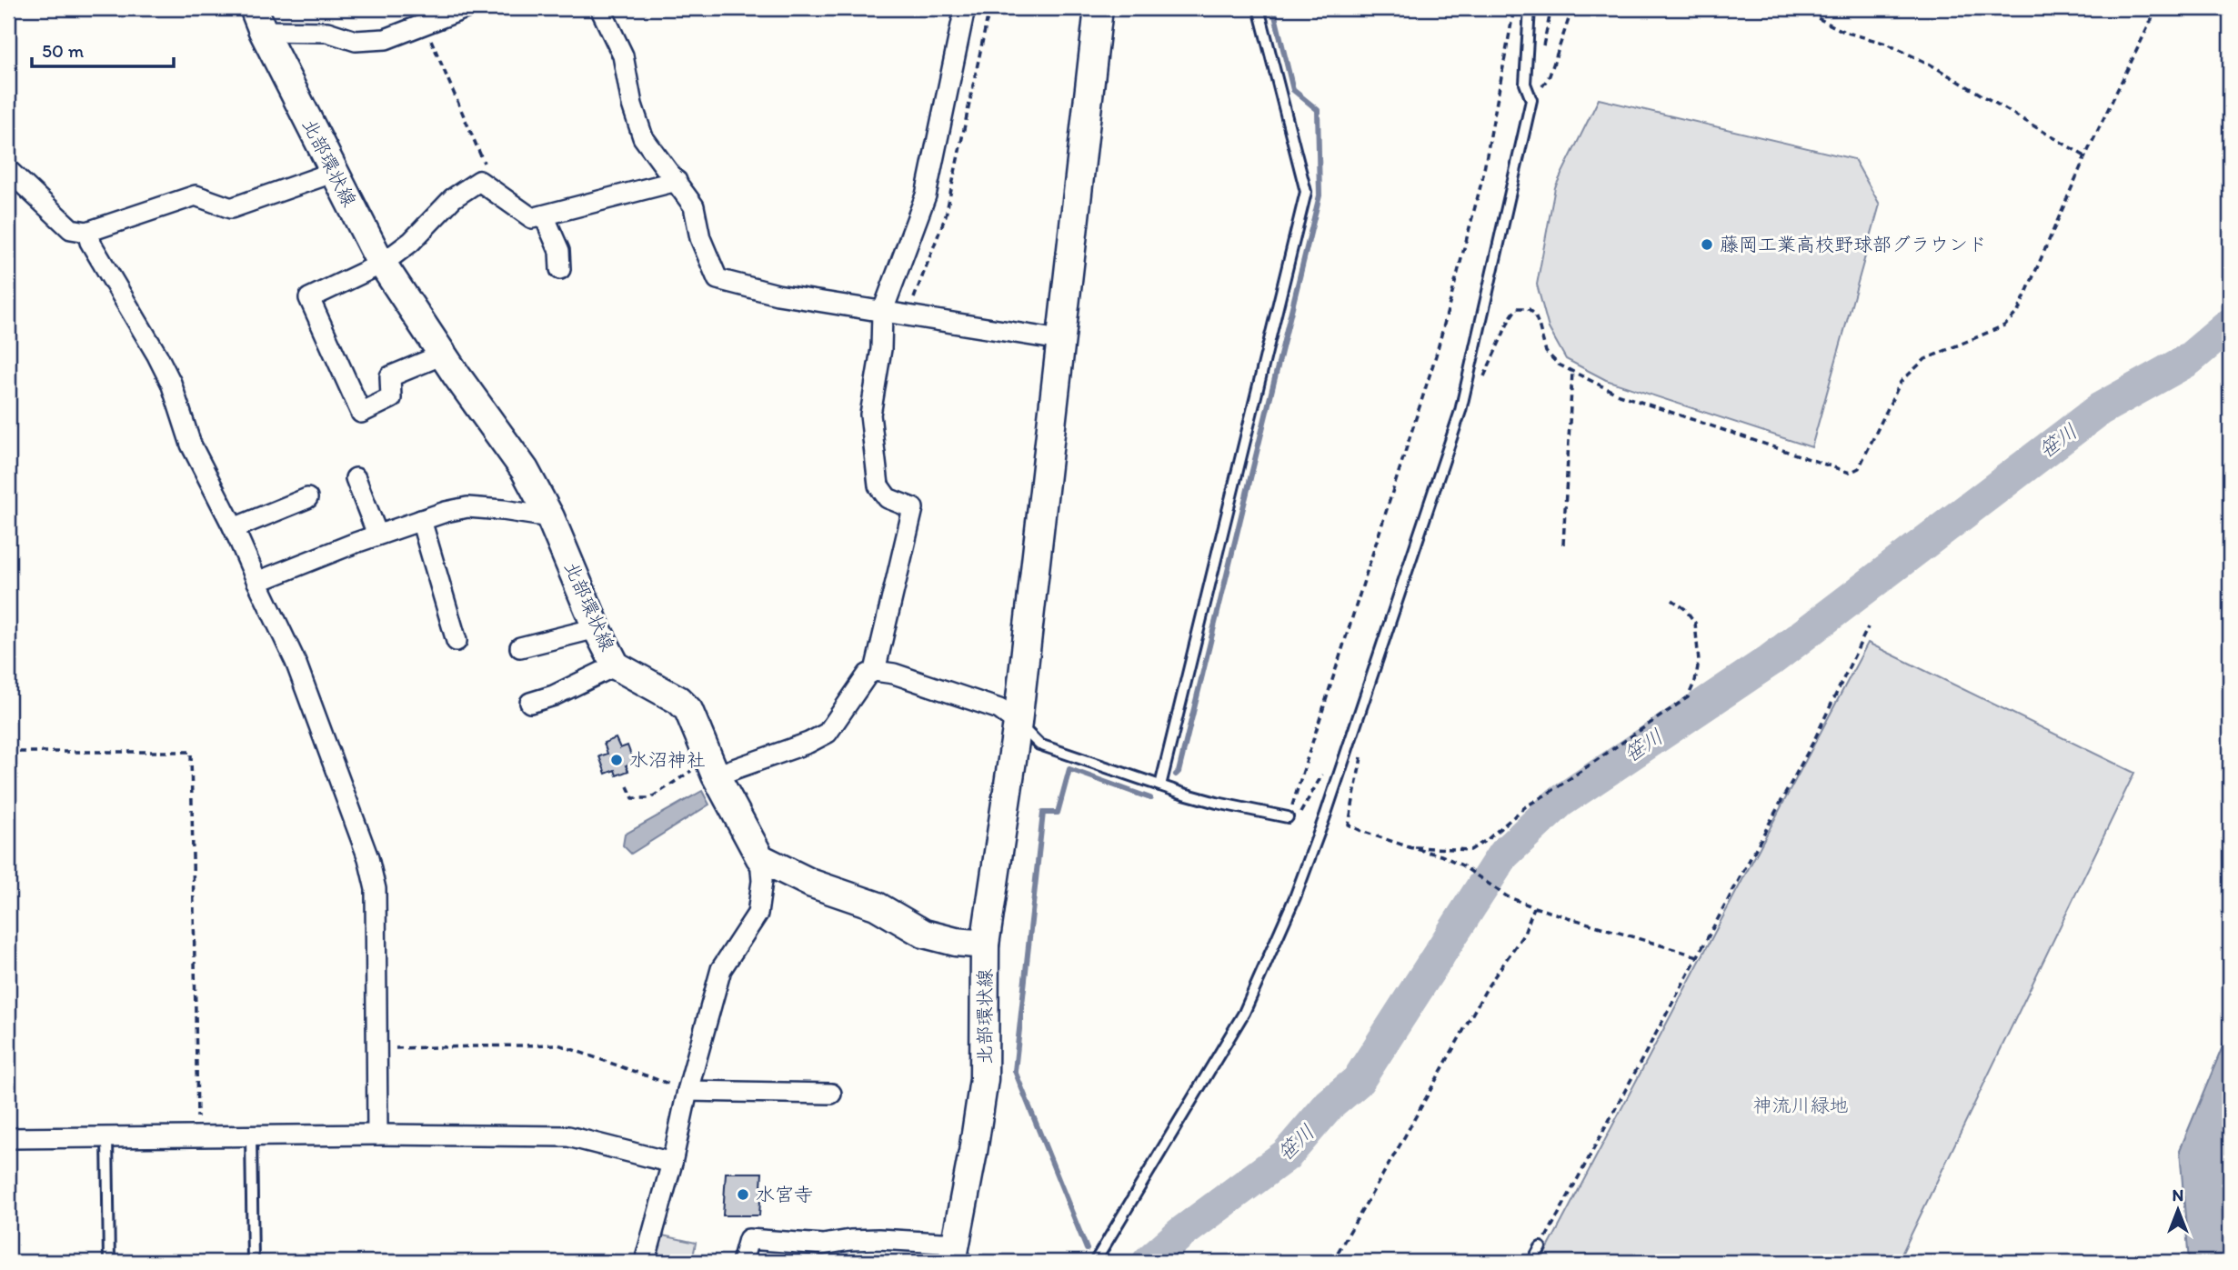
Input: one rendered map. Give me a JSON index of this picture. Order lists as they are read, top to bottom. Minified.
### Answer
{"streets":{"street":["北部環状線"]},"water":["笹川"],"parks":["神流川緑地"],"places":["藤岡工業高校野球部グラウンド","水沼神社","水宮寺"],"scale_bar":"50 m","north":"top"}
